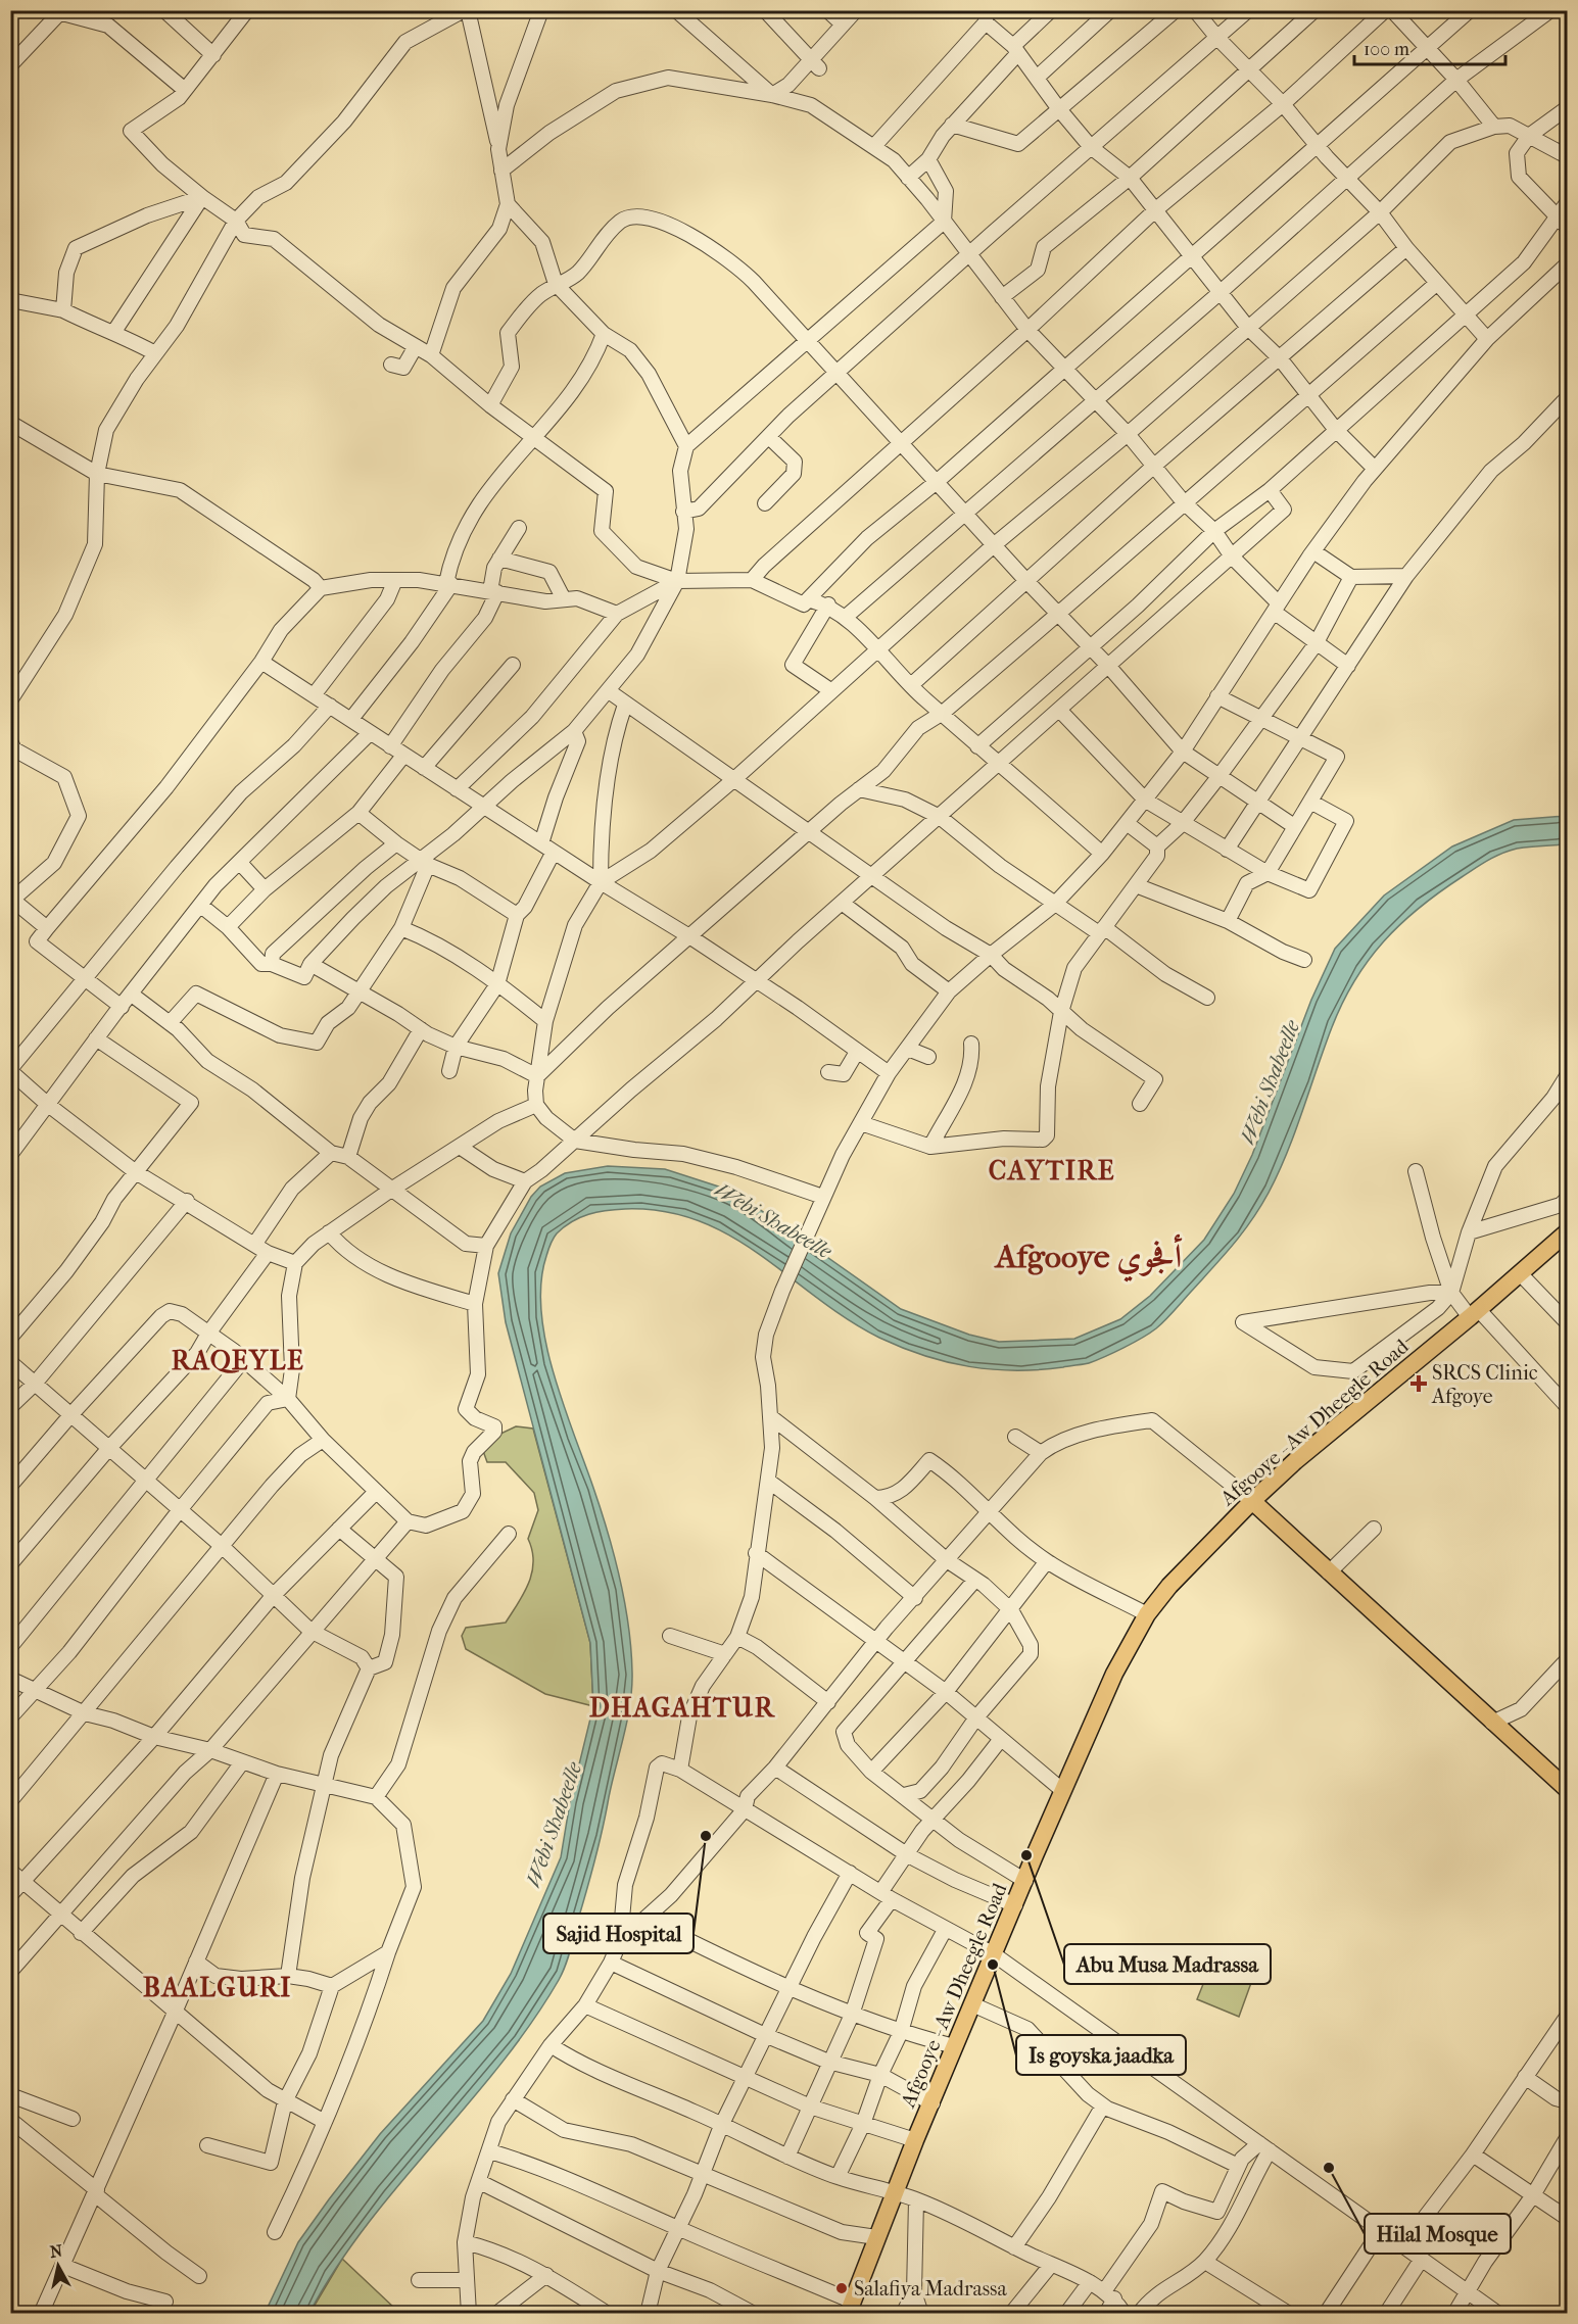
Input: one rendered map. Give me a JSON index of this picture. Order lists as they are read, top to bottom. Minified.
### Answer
{"streets":{"main road":["Afgooye - Aw Dheegle Road"]},"districts":["CAYTIRE","Afgooye أفجوي","RAQEYLE","DHAGAHTUR","BAALGURI"],"water":["Webi Shabeelle"],"places":{"health":["SRCS Clinic Afgoye"],"other":["Sajid Hospital","Abu Musa Madrassa","Is goyska jaadka","Hilal Mosque","Salafiya Madrassa"]},"scale_bar":"100 m","north":"top"}
